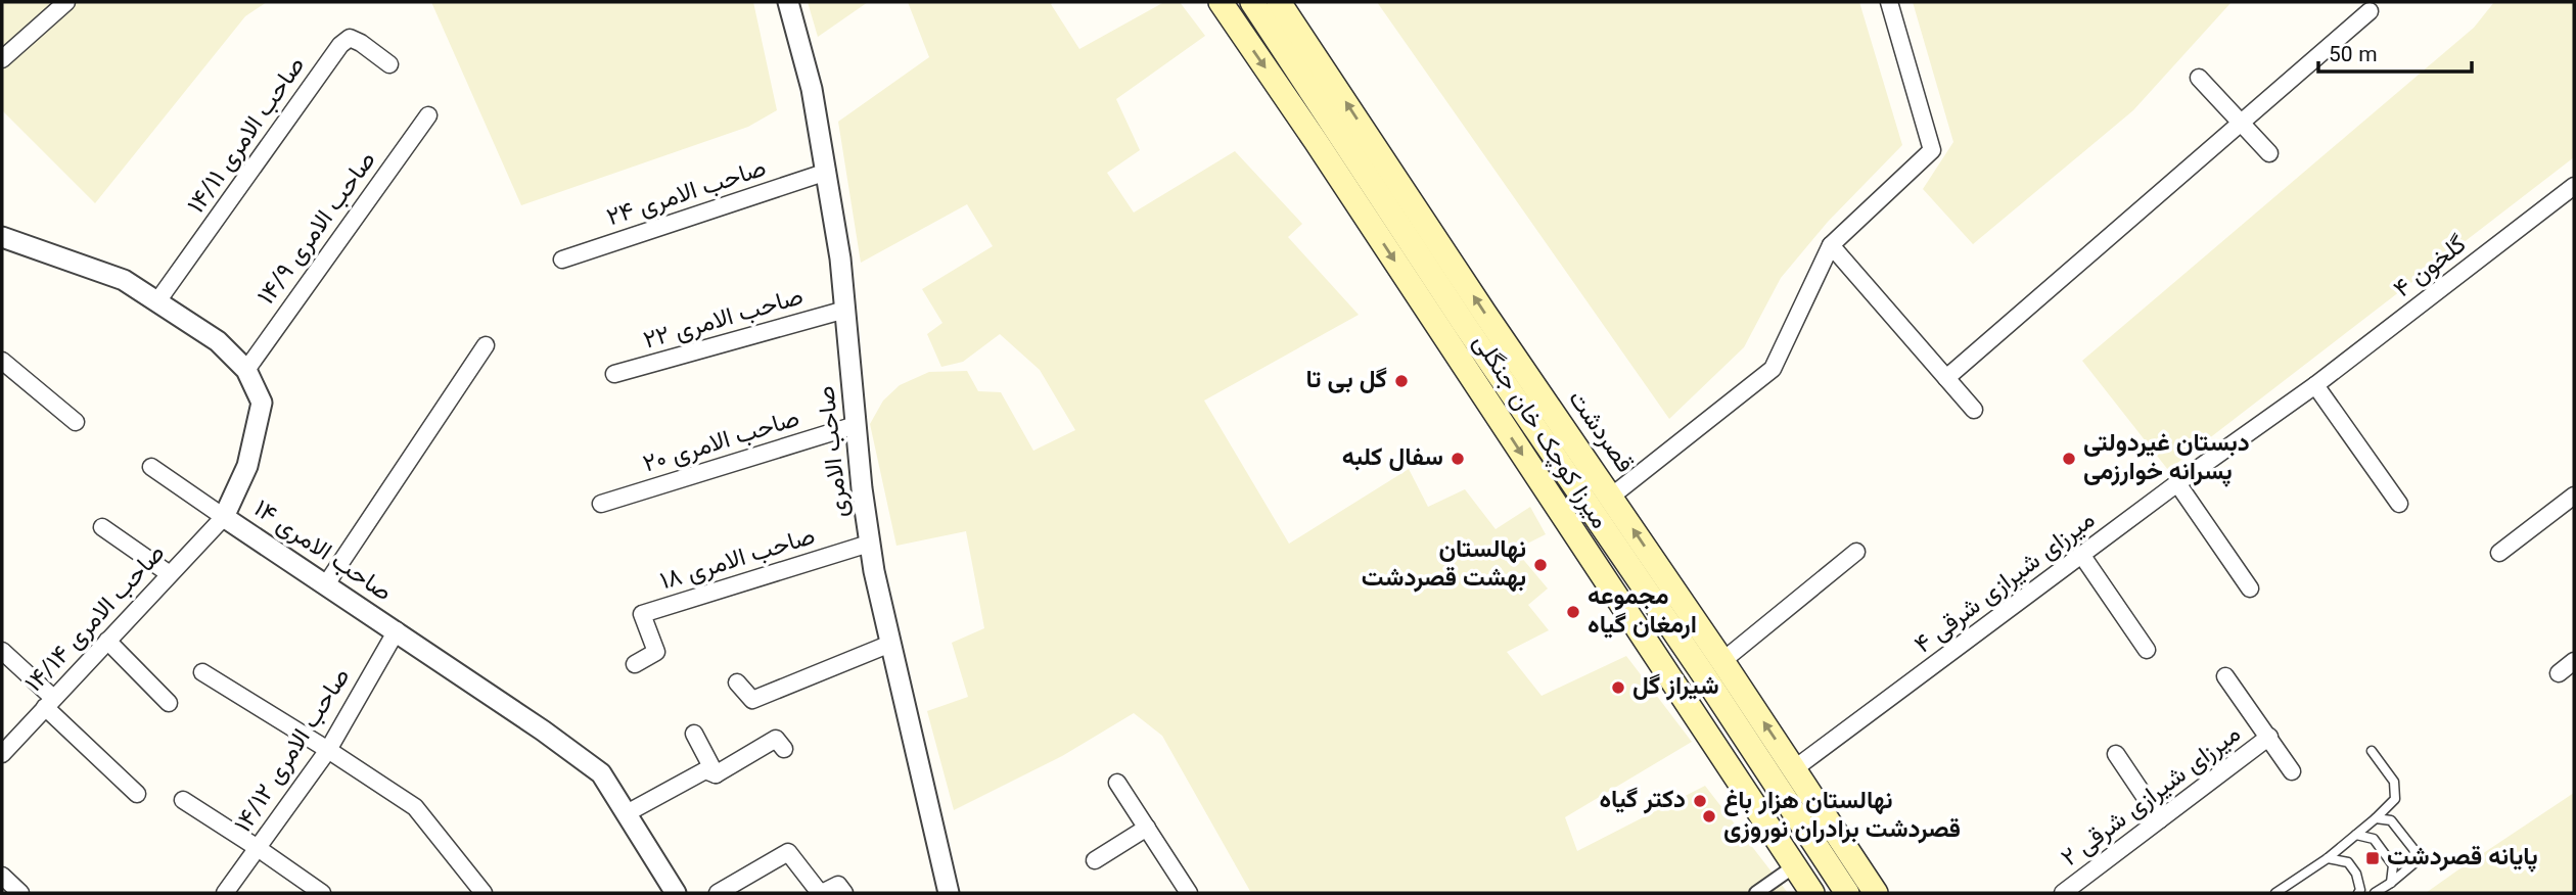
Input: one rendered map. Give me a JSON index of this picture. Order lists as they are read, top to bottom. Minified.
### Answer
{"streets":{"main road":["میرزا کوچک خان جنگلی","قصردشت"],"street":["۱۴/۱۱ صاحب الامری","۲۴ صاحب الامری","۱۴/۹ صاحب الامری","۴ گلخون","۲۲ صاحب الامری","۲۰ صاحب الامری","صاحب الامری","۱۴ صاحب الامری","۱۸ صاحب الامری","۴ میرزای شیرازی شرقی","۱۴/۱۴ صاحب الامری","۱۴/۱۲ صاحب الامری","۲ میرزای شیرازی شرقی"]},"crossings":[["۱۴/۱۱ صاحب الامری","۱۴ صاحب الامری"],["۲۴ صاحب الامری","صاحب الامری"],["۱۴/۹ صاحب الامری","۱۴ صاحب الامری"],["۴ گلخون","۴ میرزای شیرازی شرقی"],["۲۲ صاحب الامری","صاحب الامری"],["قصردشت","۴ میرزای شیرازی شرقی"],["۲۰ صاحب الامری","صاحب الامری"],["صاحب الامری","۱۸ صاحب الامری"],["۱۴ صاحب الامری","۱۴/۱۴ صاحب الامری"],["۱۴ صاحب الامری","۱۴/۱۲ صاحب الامری"]],"one_way":["میرزا کوچک خان جنگلی"],"places":{"other":["گل بی تا","سفال کلبه","دبستان غیردولتی پسرانه خوارزمی","نهالستان بهشت قصردشت","مجموعه ارمغان گیاه","شیراز گل","دکتر گیاه","نهالستان هزار باغ قصردشت برادران نوروزی"],"transit":["پایانه قصردشت"]},"scale_bar":"50 m"}
